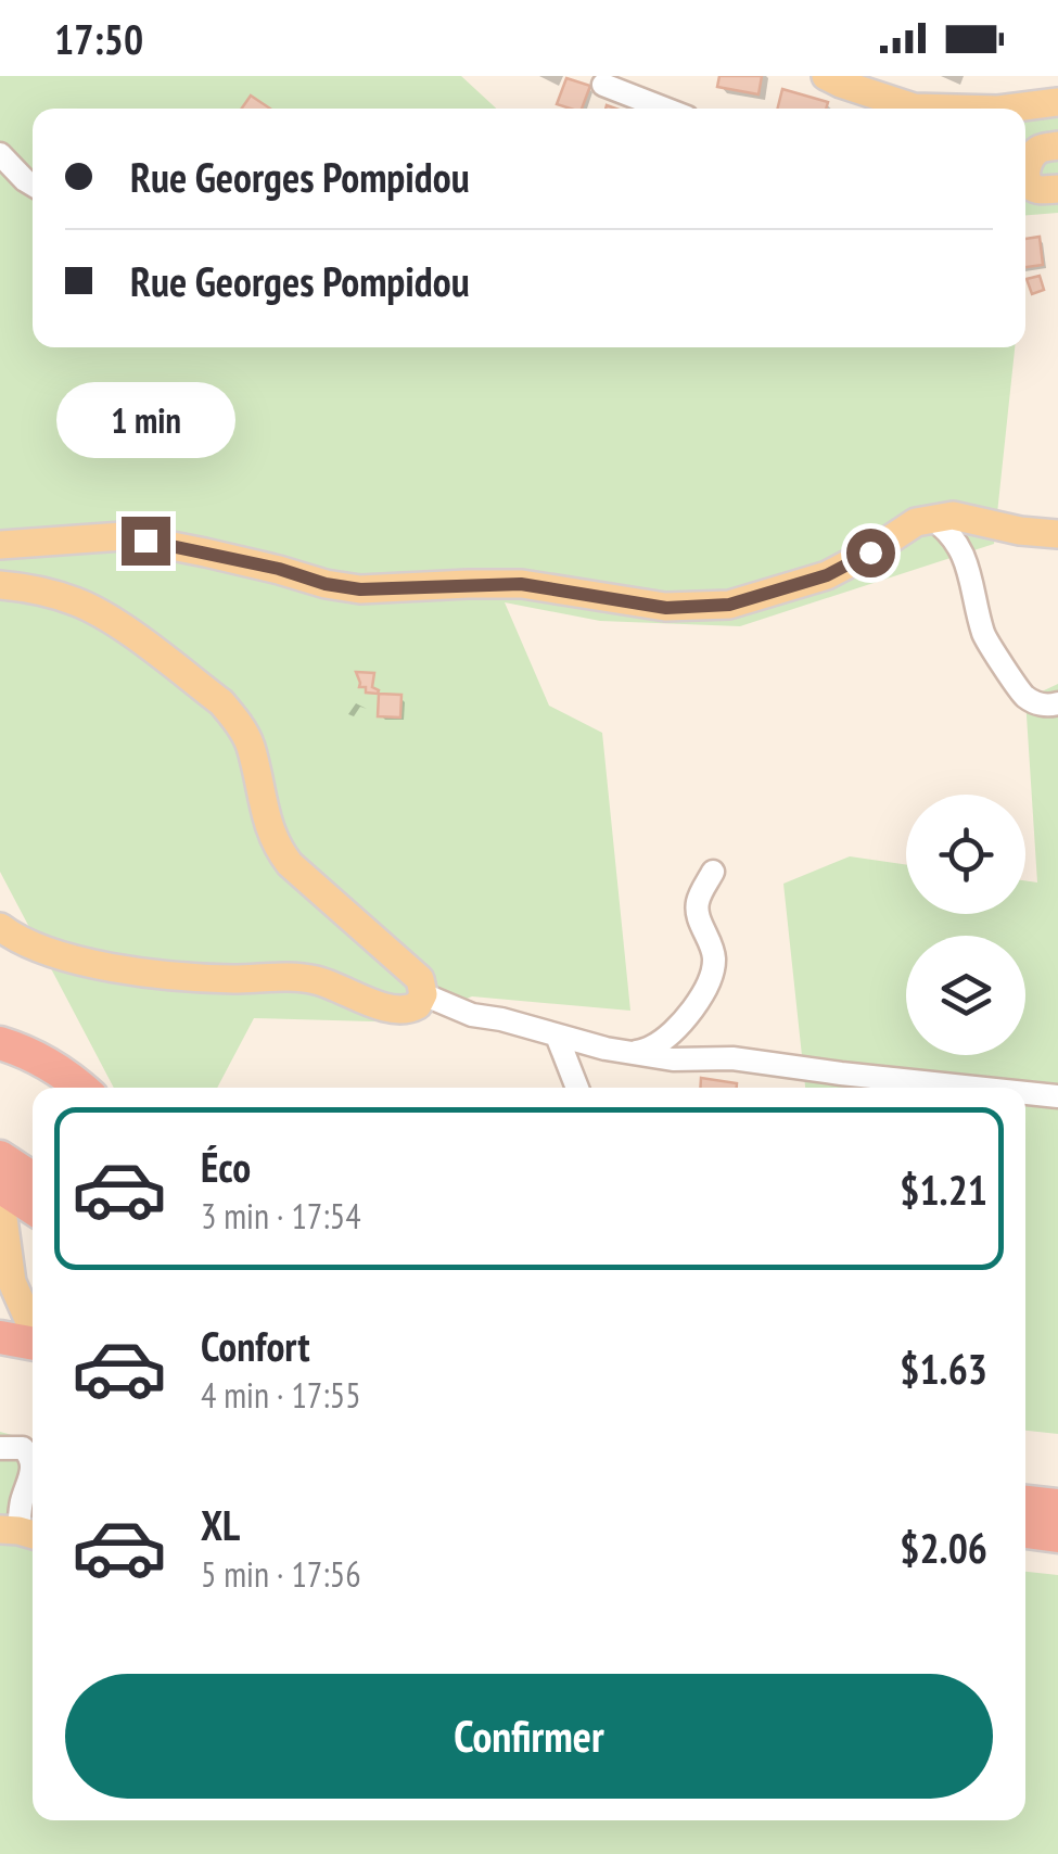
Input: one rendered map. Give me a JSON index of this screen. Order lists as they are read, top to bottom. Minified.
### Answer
{"page":{"status":"17:50","banner":["Rue Georges Pompidou","Rue Georges Pompidou"],"bubble":"1 min","list":[{"name":"Éco","note":"3 min · 17:54","value":"$1.21"},{"name":"Confort","note":"4 min · 17:55","value":"$1.63"},{"name":"XL","note":"5 min · 17:56","value":"$2.06"}],"buttons":"Confirmer"}}
